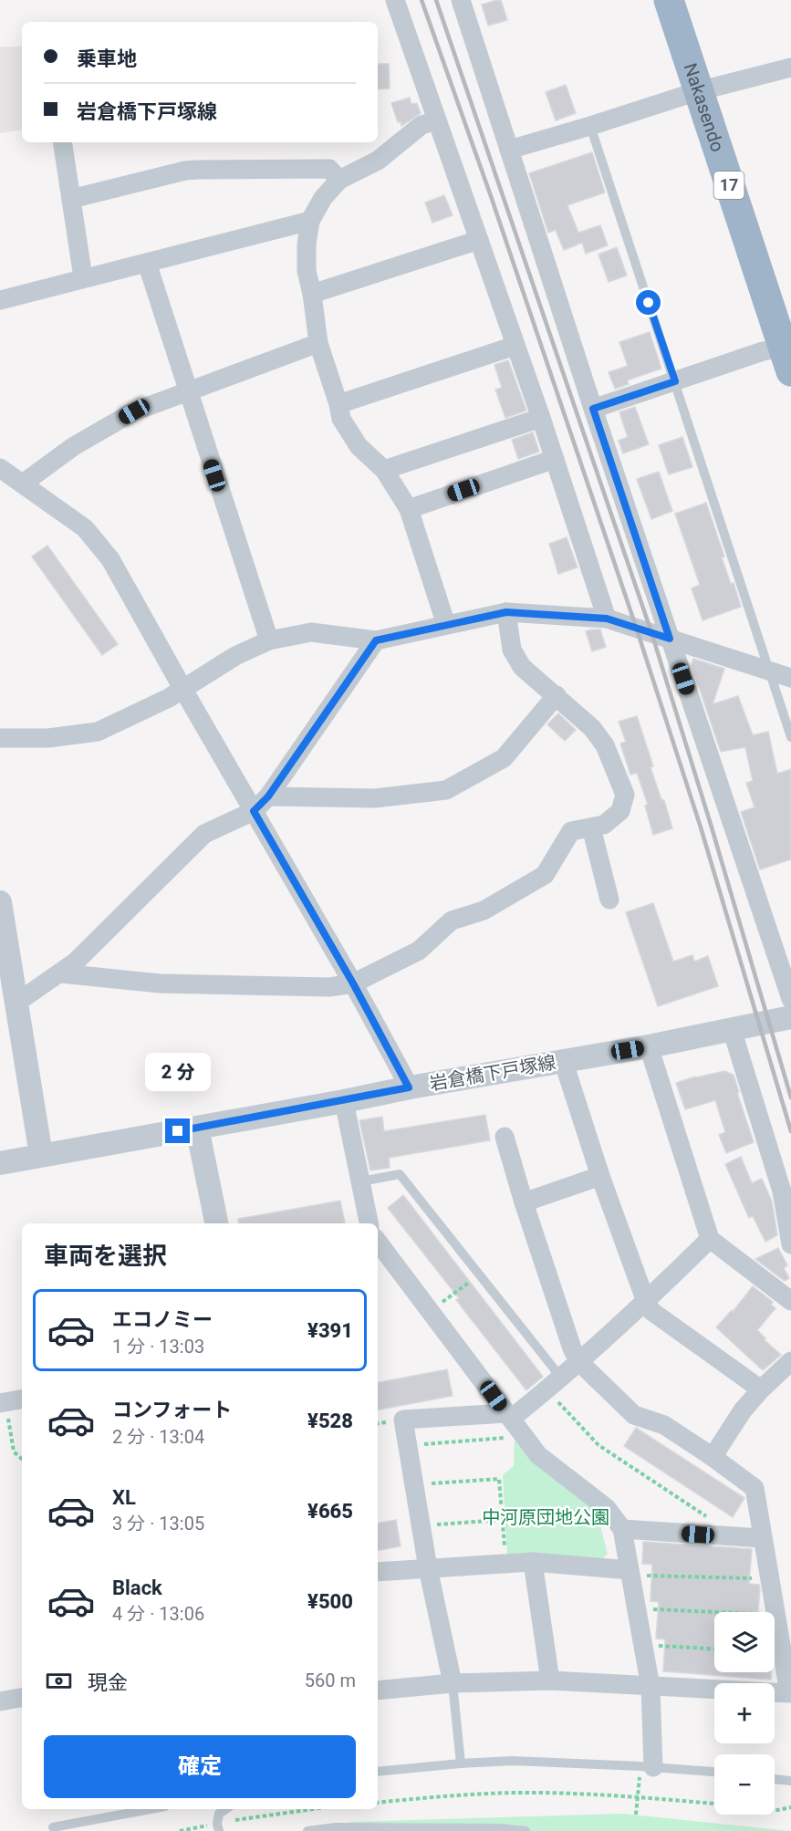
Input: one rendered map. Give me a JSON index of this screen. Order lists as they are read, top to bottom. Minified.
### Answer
{"streets":{"highway":["Nakasendo","17"],"street":["岩倉橋下戸塚線"]},"parks":["中河原団地公園"],"page":{"banner":["乗車地","岩倉橋下戸塚線"],"bubble":"2 分","heading":"車両を選択","list":[{"name":"エコノミー","note":"1 分 · 13:03","value":"¥391"},{"name":"コンフォート","note":"2 分 · 13:04","value":"¥528"},{"name":"XL","note":"3 分 · 13:05","value":"¥665"},{"name":"Black","note":"4 分 · 13:06","value":"¥500"}],"map_buttons":["+","−"],"pay":["現金","560 m"],"buttons":"確定"}}
